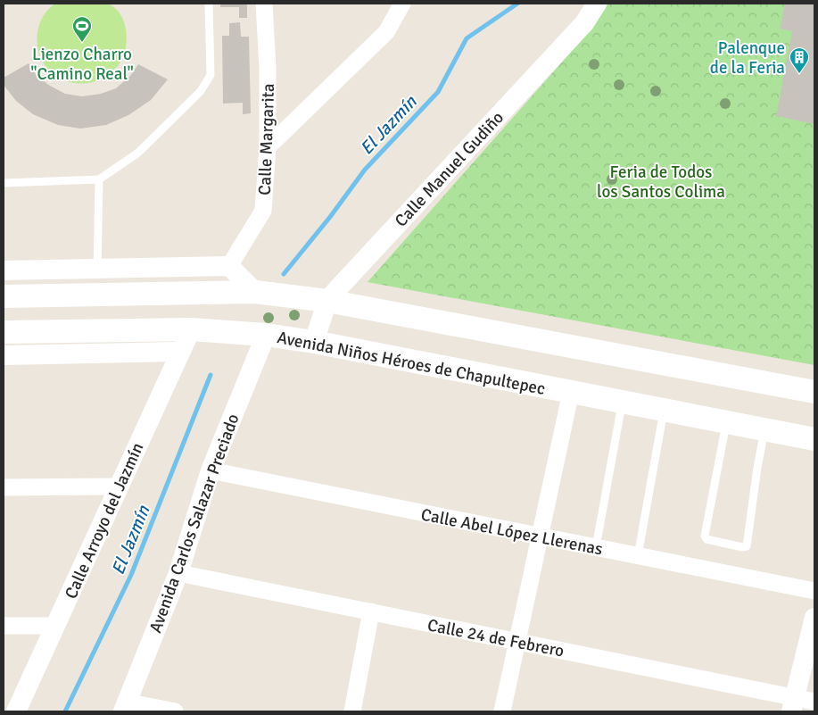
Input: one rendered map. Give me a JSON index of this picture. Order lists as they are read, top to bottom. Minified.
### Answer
{"streets":{"main road":["Avenida Niños Héroes de Chapultepec"],"street":["Calle Margarita","Calle Manuel Gudiño","Calle Arroyo del Jazmín","Avenida Carlos Salazar Preciado","Calle Abel López Llerenas","Calle 24 de Febrero"]},"crossings":[["Calle Manuel Gudiño","Avenida Niños Héroes de Chapultepec"],["Avenida Niños Héroes de Chapultepec","Calle Arroyo del Jazmín"],["Avenida Niños Héroes de Chapultepec","Avenida Carlos Salazar Preciado"],["Avenida Carlos Salazar Preciado","Calle Abel López Llerenas"],["Avenida Carlos Salazar Preciado","Calle 24 de Febrero"]],"water":["El Jazmín"],"parks":["Feria de Todos los Santos Colima"],"places":{"sports":["Lienzo Charro \"Camino Real\""],"building":["Palenque de la Feria"]}}
